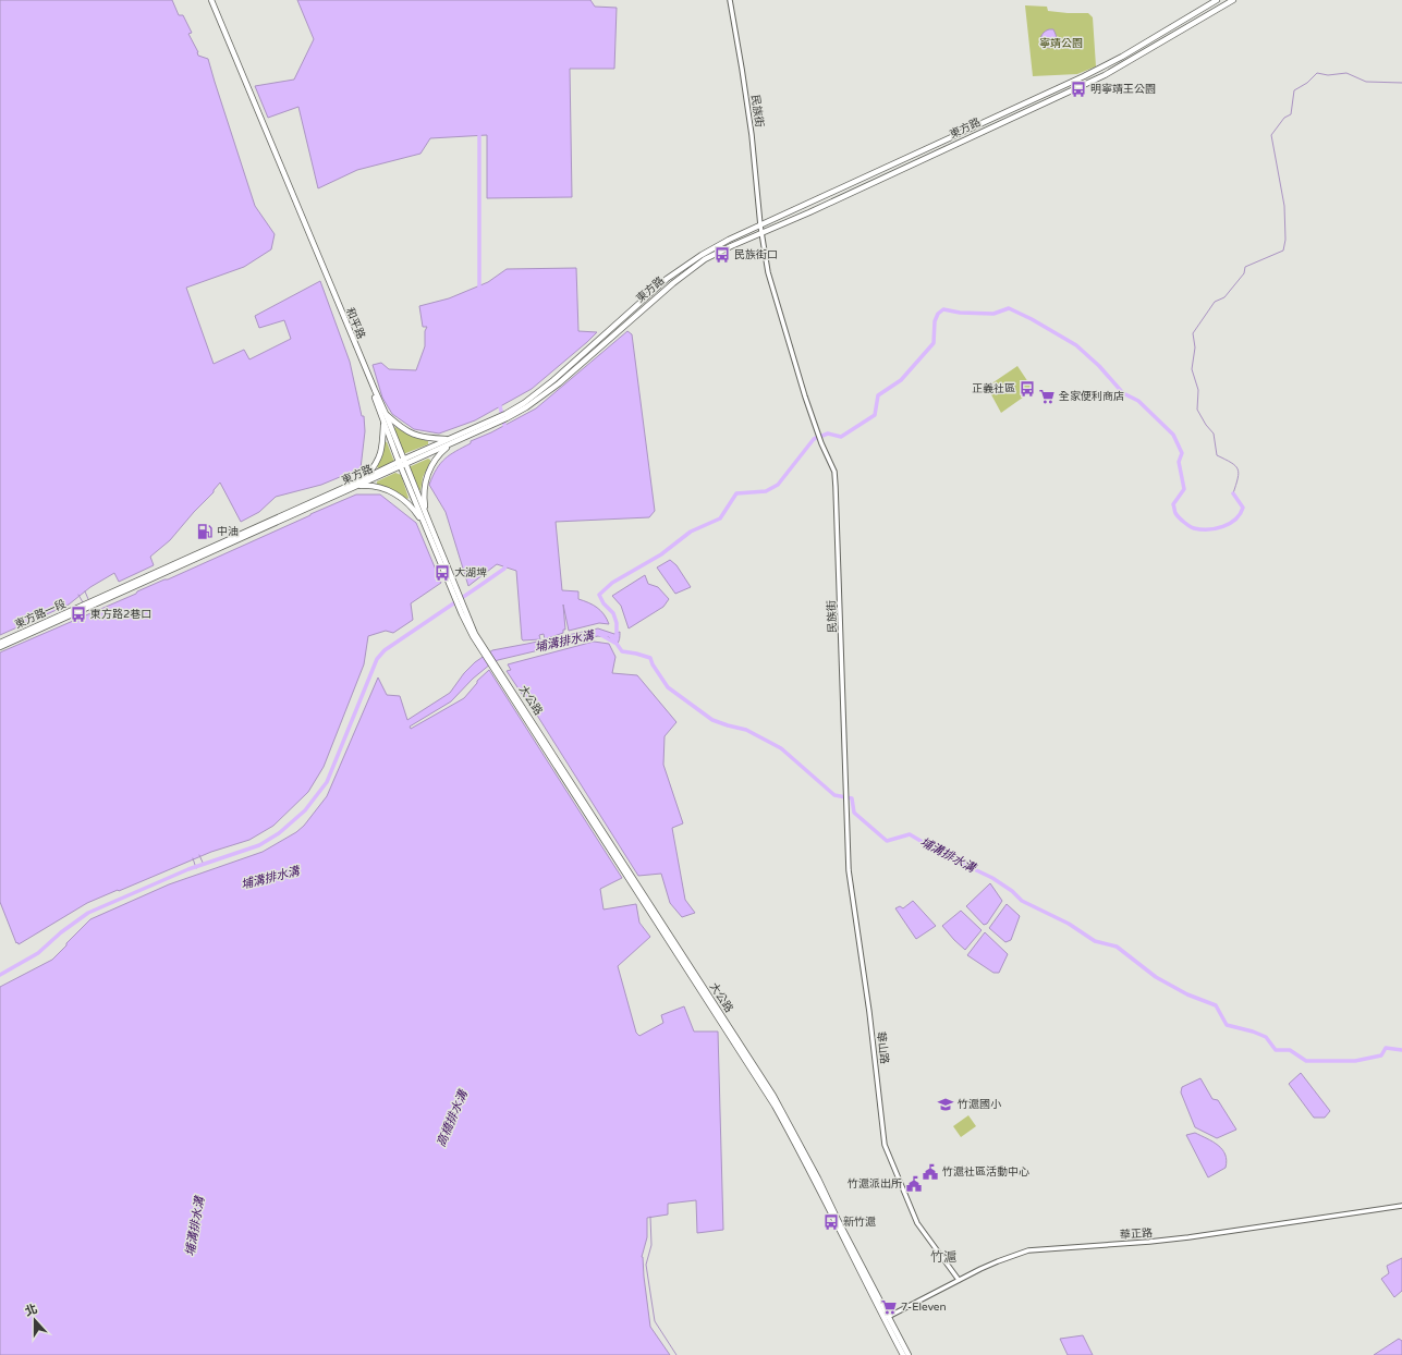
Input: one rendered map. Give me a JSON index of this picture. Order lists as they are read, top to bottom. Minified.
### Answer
{"streets":{"main road":["東方路","和平路","東方路一段","大公路"],"street":["民族街","華山路","華正路"]},"crossings":[["民族街","東方路"],["民族街","華山路"],["東方路","和平路"],["東方路","東方路一段"],["和平路","大公路"],["大公路","華正路"],["華山路","華正路"]],"districts":["竹滬"],"water":["埔溝排水溝","高橋排水溝"],"parks":["寧靖公園"],"places":{"bus stop":["明寧靖王公園","民族街口","正義社區","大湖埤","東方路2巷口","新竹滬"],"supermarket":["全家便利商店","7-Eleven"],"fuel station":["中油"],"school or university":["竹滬國小"],"public building":["竹滬社區活動中心","竹滬派出所"]},"north":"top"}
